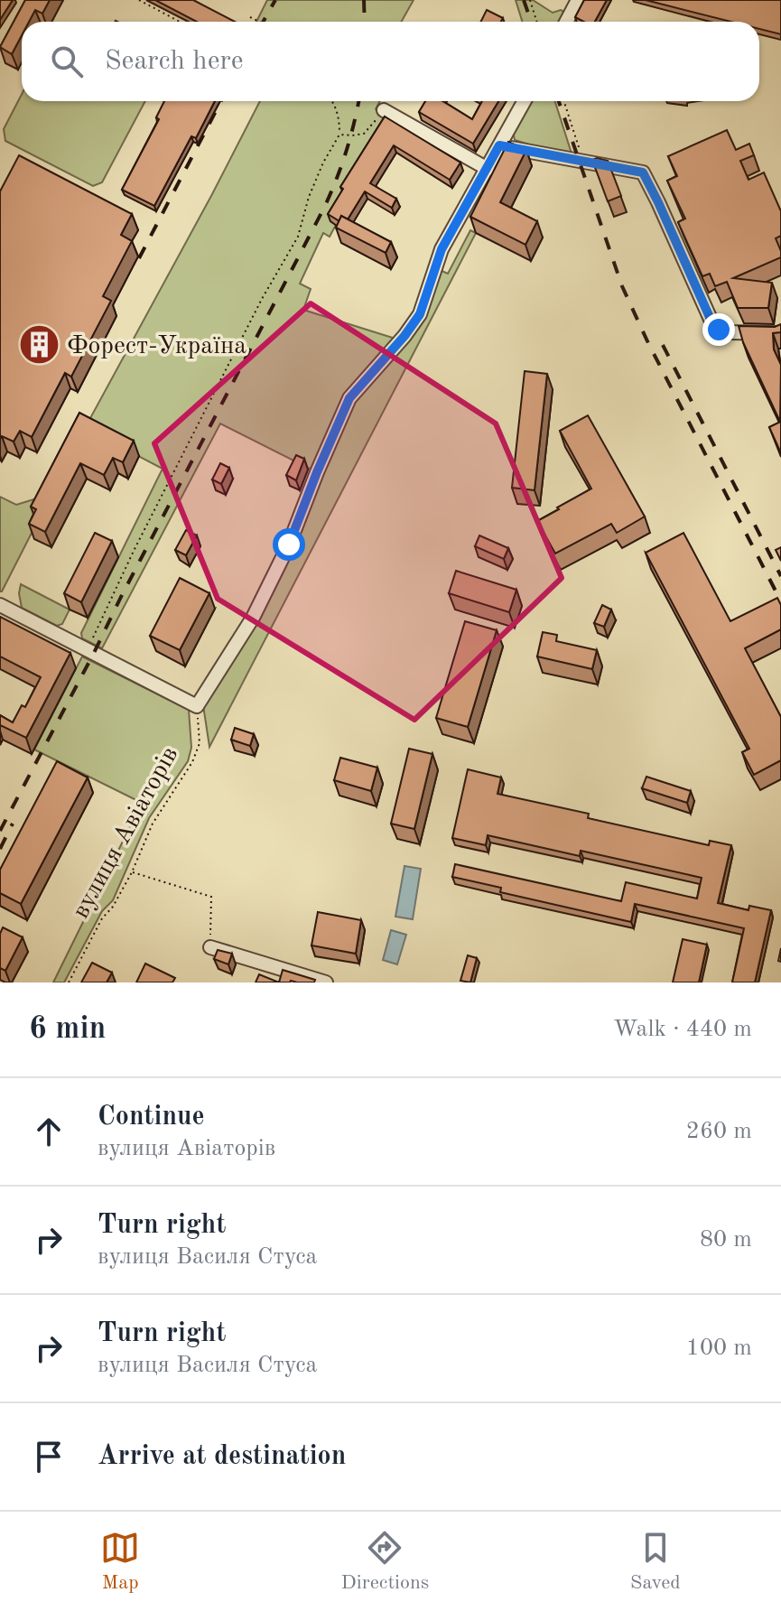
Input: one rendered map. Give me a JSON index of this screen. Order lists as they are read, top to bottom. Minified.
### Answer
{"streets":{"path":["вулиця Авіаторів"]},"places":{"building":["Форест-Україна"]},"page":{"search":"Search here","heading":["6 min","Walk · 440 m"],"list":[["Continue","вулиця Авіаторів","260 m"],["Turn right","вулиця Василя Стуса","80 m"],["Turn right","вулиця Василя Стуса","100 m"],"Arrive at destination"],"nav":["Map","Directions","Saved"]}}
